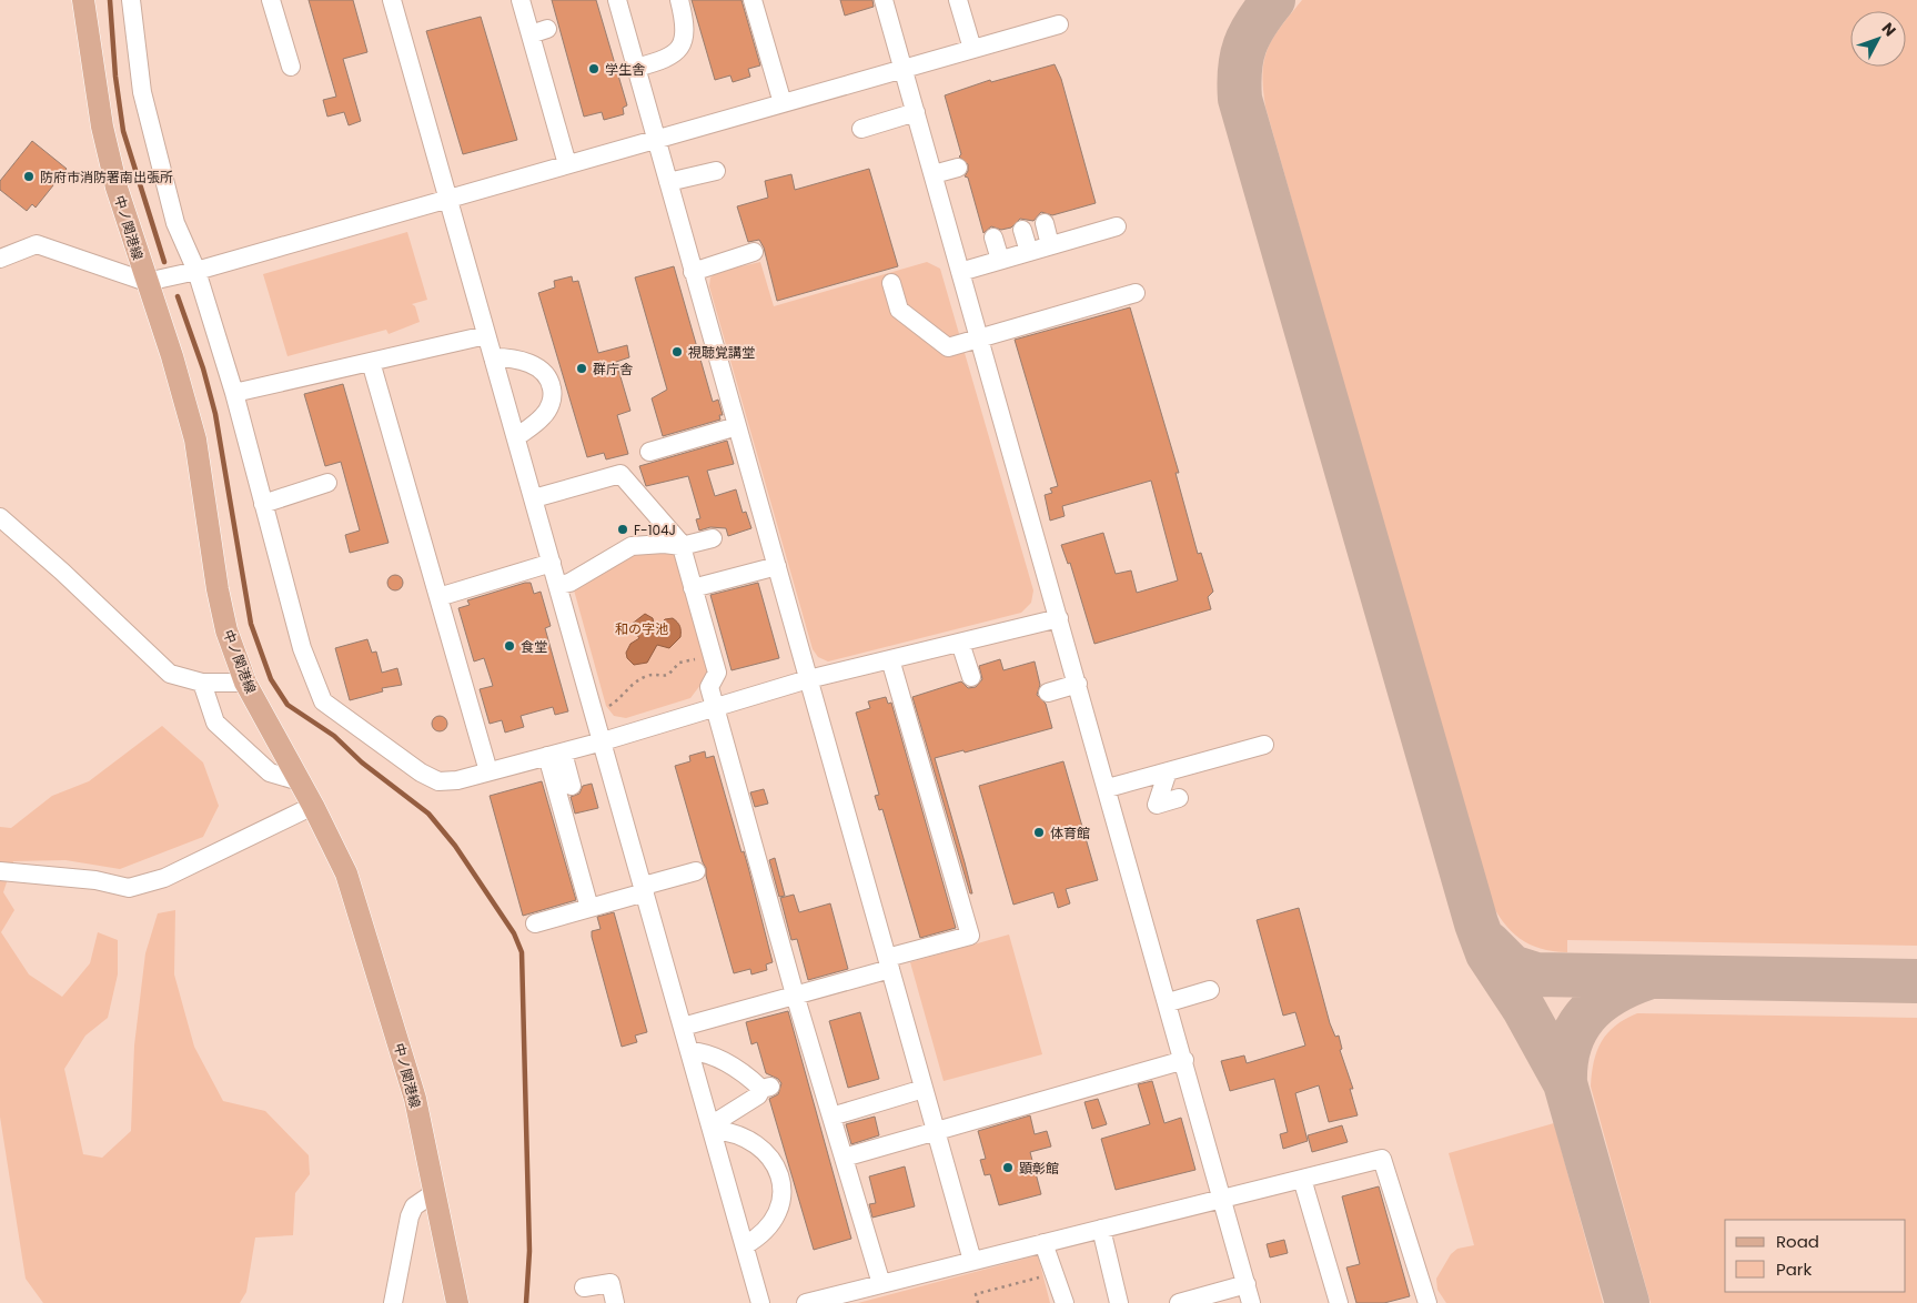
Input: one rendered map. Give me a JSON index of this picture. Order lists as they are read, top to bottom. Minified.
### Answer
{"streets":{"main road":["中ノ関港線"]},"parks":["和の字池"],"places":["学生舎","防府市消防署南出張所","視聴覚講堂","群庁舎","F-104J","食堂","体育館","顕彰館"],"legend":["Road","Park"],"north":"top right"}
